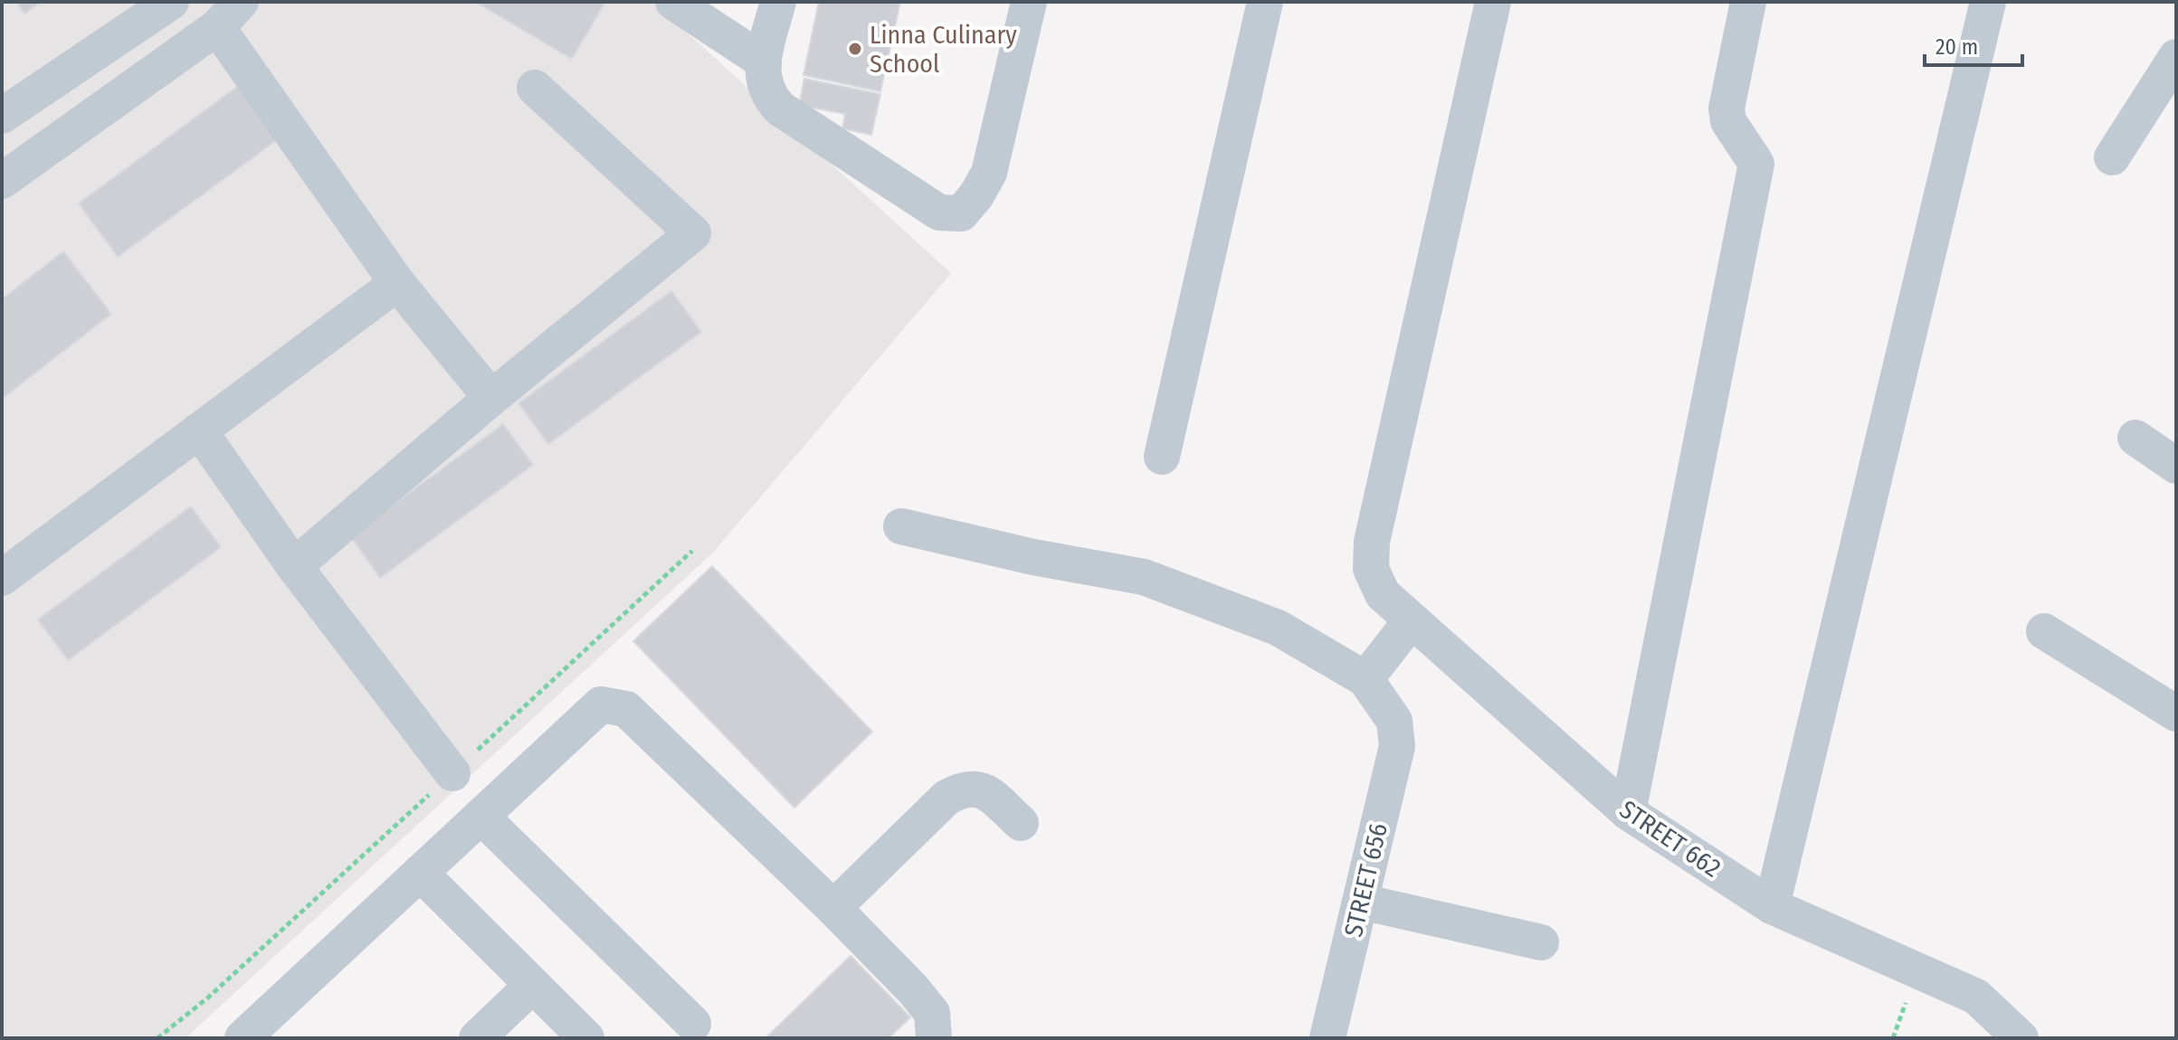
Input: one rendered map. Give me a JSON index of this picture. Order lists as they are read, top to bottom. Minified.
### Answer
{"streets":{"street":["STREET 662","STREET 656"]},"places":["Linna Culinary School"],"scale_bar":"20 m"}
